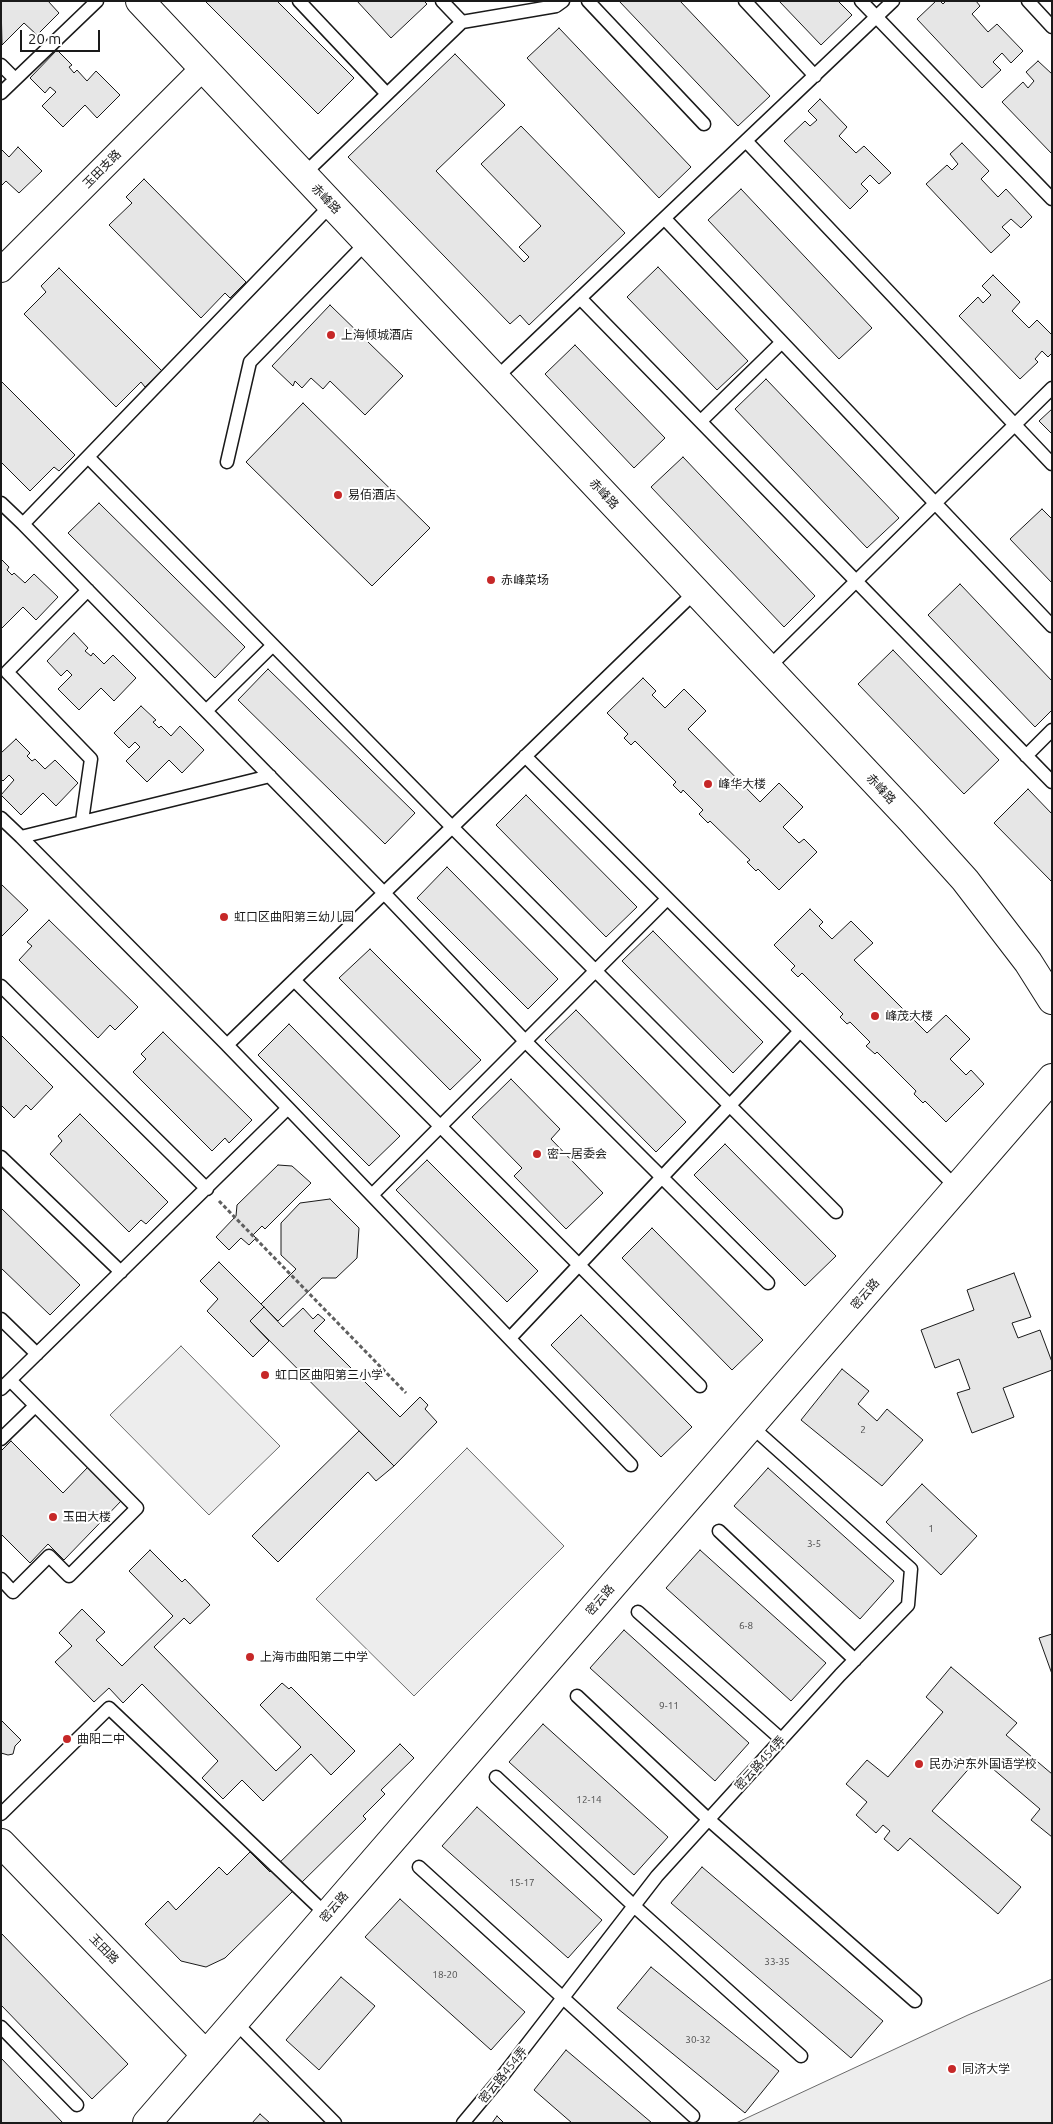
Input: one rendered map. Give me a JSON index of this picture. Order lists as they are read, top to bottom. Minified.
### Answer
{"streets":{"street":["玉田支路","赤峰路","密云路","玉田路"],"lane":["密云路454弄"]},"crossings":[["玉田支路","赤峰路"],["密云路","密云路454弄"],["密云路","玉田路"]],"places":["上海倾城酒店","易佰酒店","赤峰菜场","峰华大楼","虹口区曲阳第三幼儿园","峰茂大楼","密一居委会","虹口区曲阳第三小学","玉田大楼","上海市曲阳第二中学","曲阳二中","民办沪东外国语学校","同济大学"],"house_numbers":["2","1","3-5","6-8","9-11","12-14","15-17","33-35","18-20","30-32"],"scale_bar":"20 m"}
